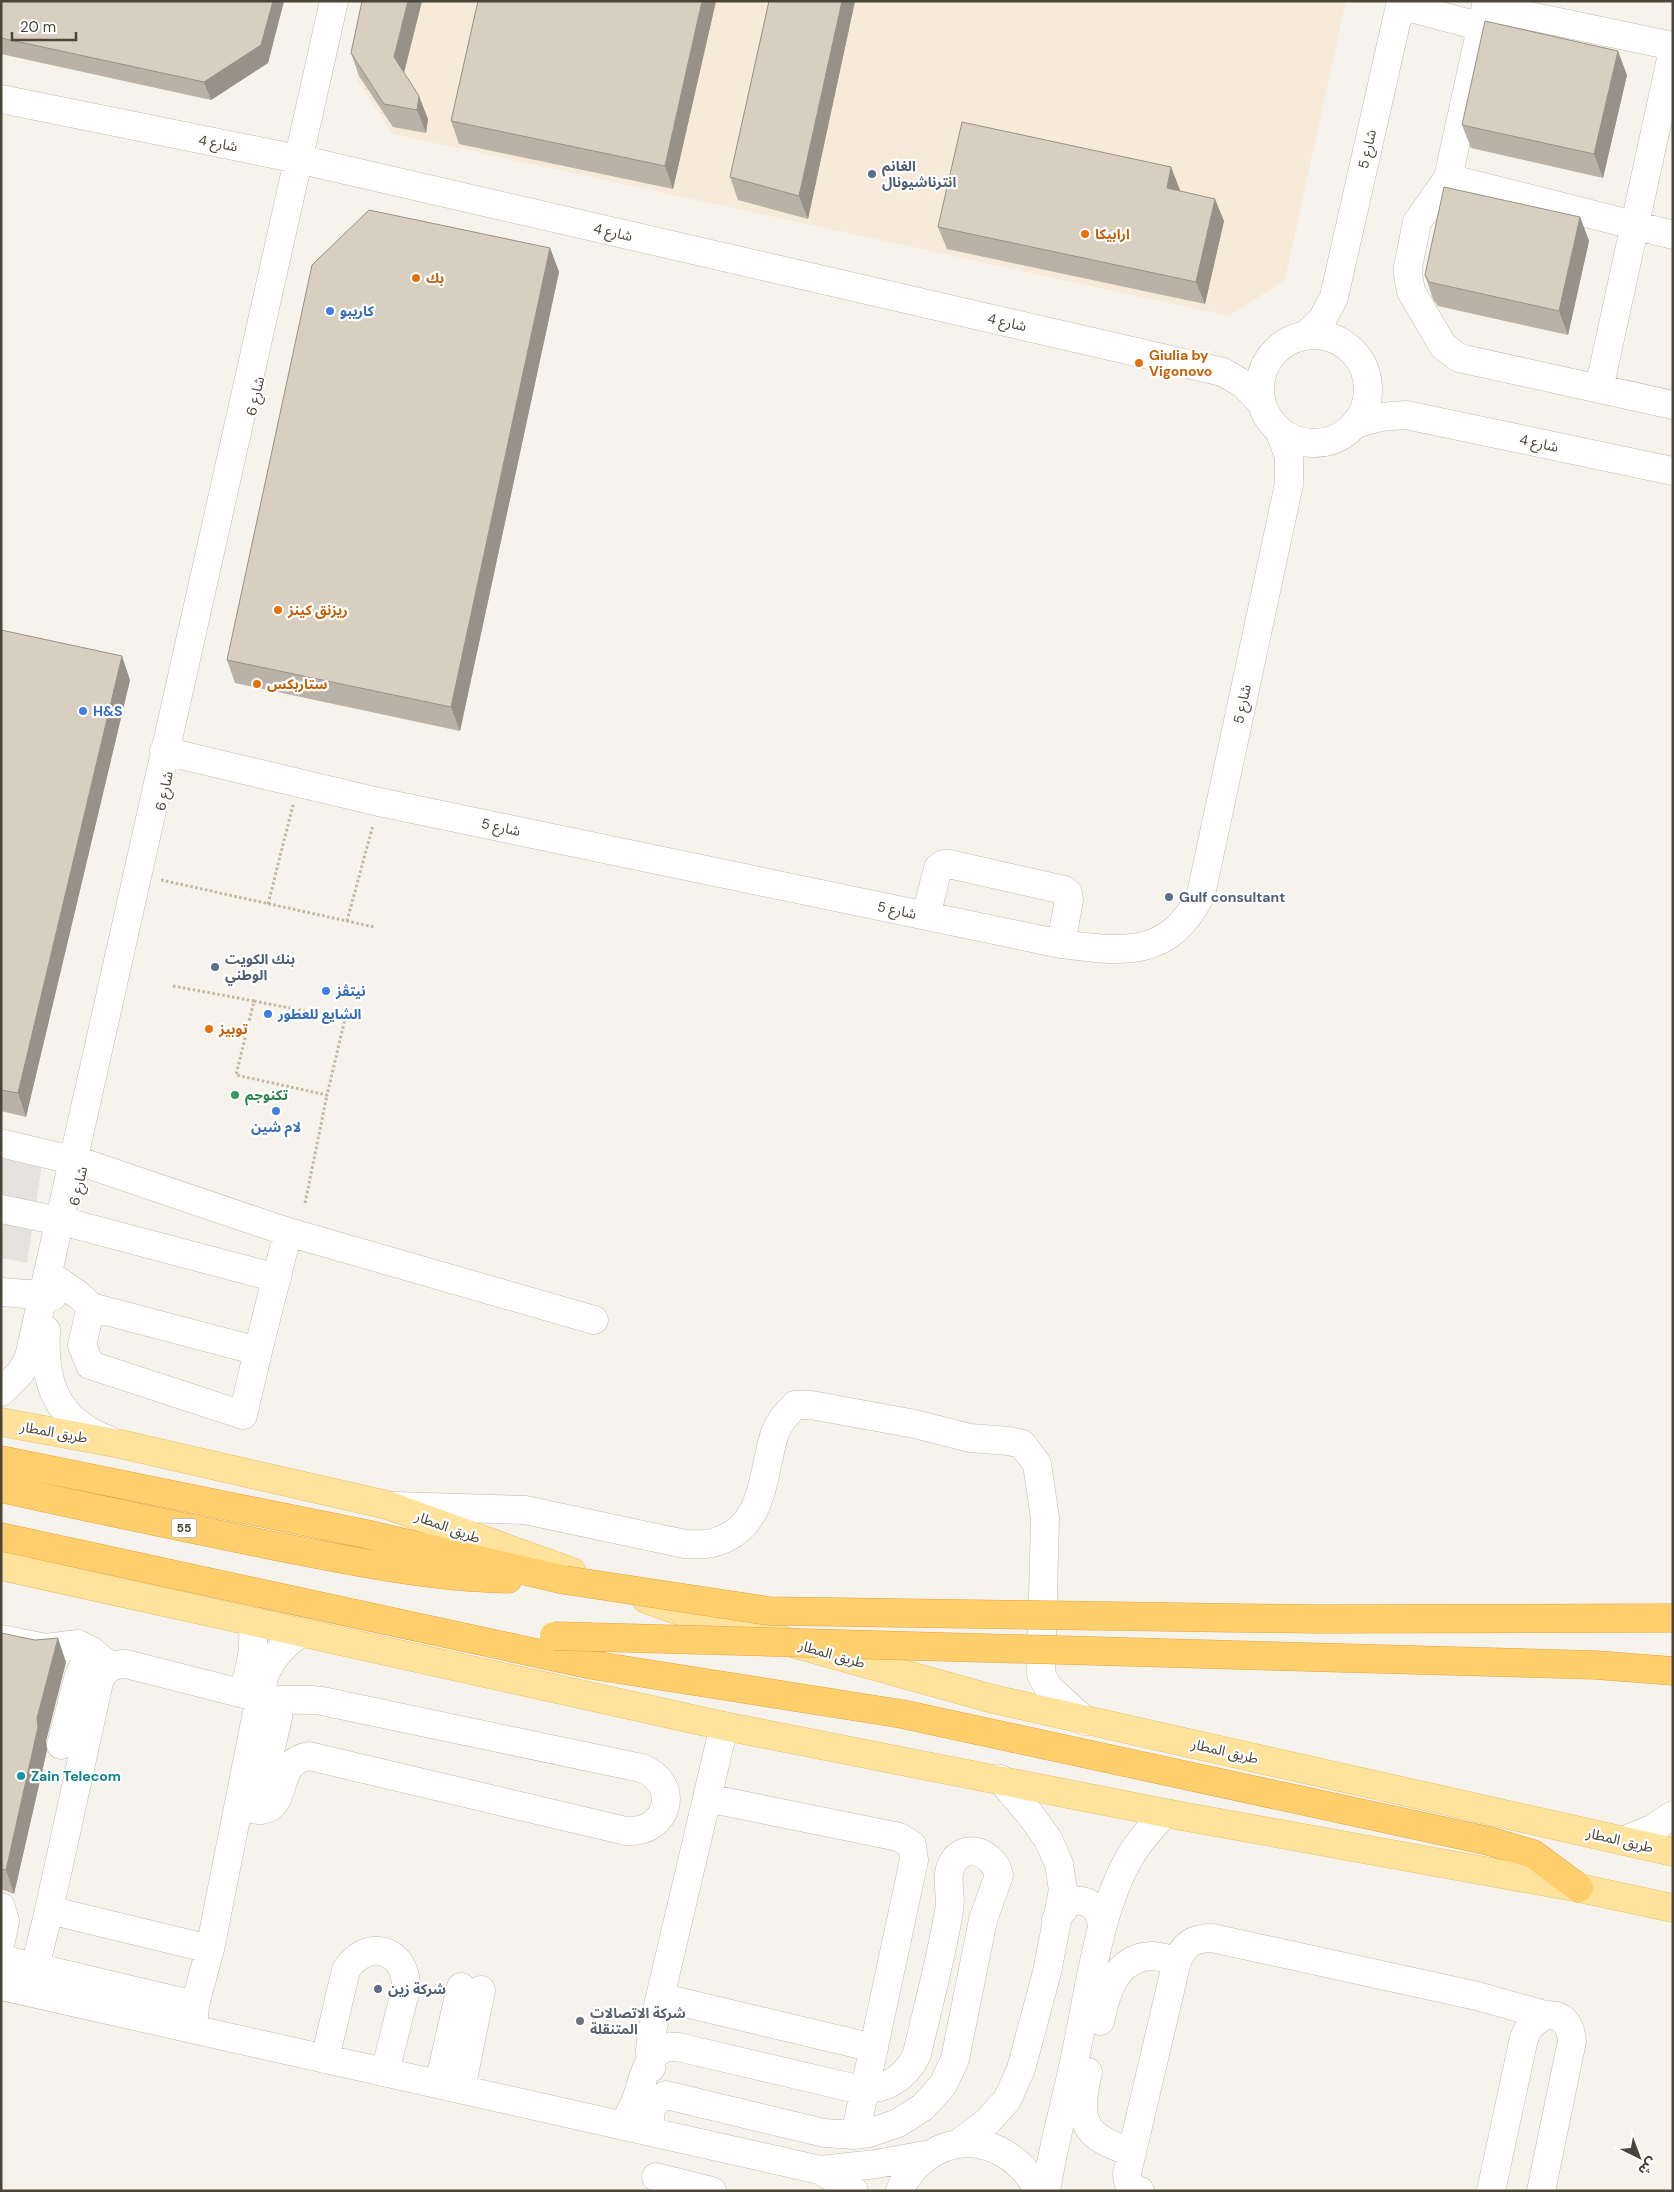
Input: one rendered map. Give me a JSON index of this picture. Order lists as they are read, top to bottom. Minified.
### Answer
{"streets":{"highway":["55"],"main road":["طريق المطار"],"street":["شارع 4","شارع 5","شارع 6"]},"crossings":[["شارع 4","شارع 5"],["شارع 4","شارع 6"],["شارع 5","شارع 6"],["شارع 6","طريق المطار"]],"places":["الغانم انترناشيونال","ارابيكا","بك","كاريبو","Giulia by Vigonovo","ريزنق كينز","ستاربكس","H&S","Gulf consultant","بنك الكويت الوطني","نيتڤز","الشايع للعطور","توبيز","تكنوجم","لام شين","Zain Telecom","شركة زين","شركة الاتصالات المتنقلة"],"scale_bar":"20 m","north":"bottom right"}
